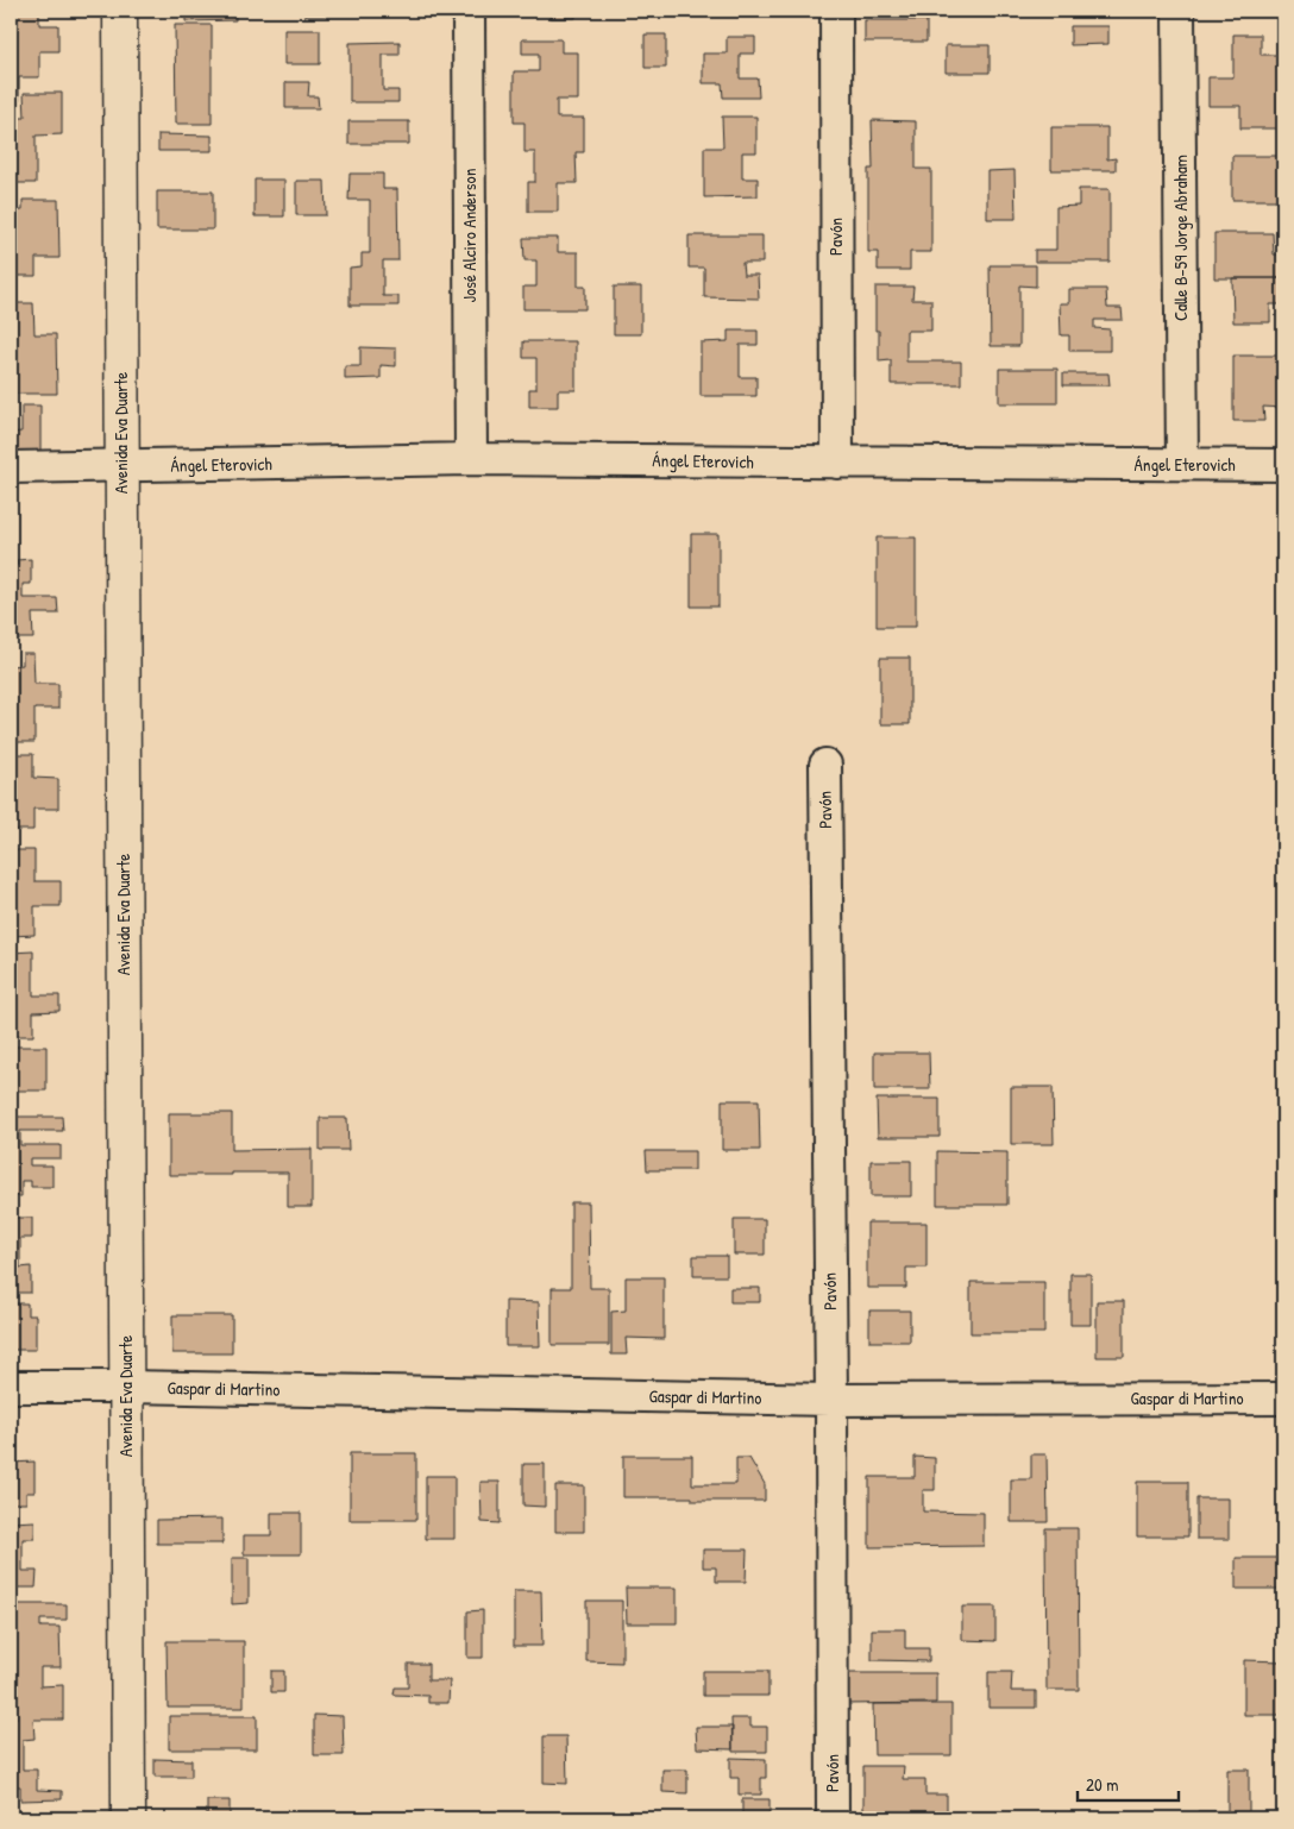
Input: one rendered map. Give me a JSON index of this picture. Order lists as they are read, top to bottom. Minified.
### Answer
{"streets":{"main road":["Avenida Eva Duarte"],"street":["José Alciro Anderson","Pavón","Calle B-59 Jorge Abraham","Ángel Eterovich","Gaspar di Martino"]},"crossings":[["José Alciro Anderson","Ángel Eterovich"],["Pavón","Ángel Eterovich"],["Pavón","Gaspar di Martino"],["Calle B-59 Jorge Abraham","Ángel Eterovich"],["Avenida Eva Duarte","Ángel Eterovich"],["Avenida Eva Duarte","Gaspar di Martino"]],"scale_bar":"20 m"}
